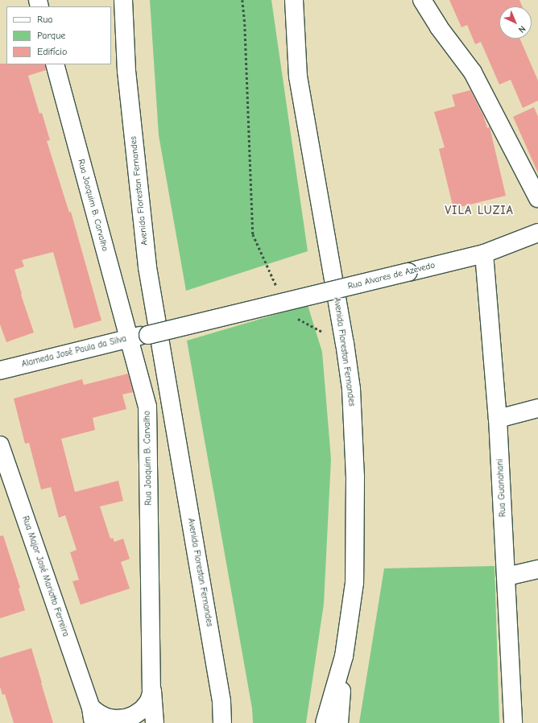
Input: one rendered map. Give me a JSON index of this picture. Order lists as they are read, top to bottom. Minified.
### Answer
{"streets":{"main road":["Avenida Florestan Fernandes","Rua Joaquim B. Carvalho","Rua Alvares de Azevedo","Alameda José Paula da Silva","Rua Guanahani","Rua Major José Mariotto Ferreira"]},"crossings":[["Rua Joaquim B. Carvalho","Alameda José Paula da Silva"],["Rua Joaquim B. Carvalho","Rua Major José Mariotto Ferreira"],["Rua Alvares de Azevedo","Alameda José Paula da Silva"],["Rua Alvares de Azevedo","Rua Guanahani"]],"districts":["VILA LUZIA"],"legend":["Rua","Parque","Edifício"],"north":"bottom right"}
